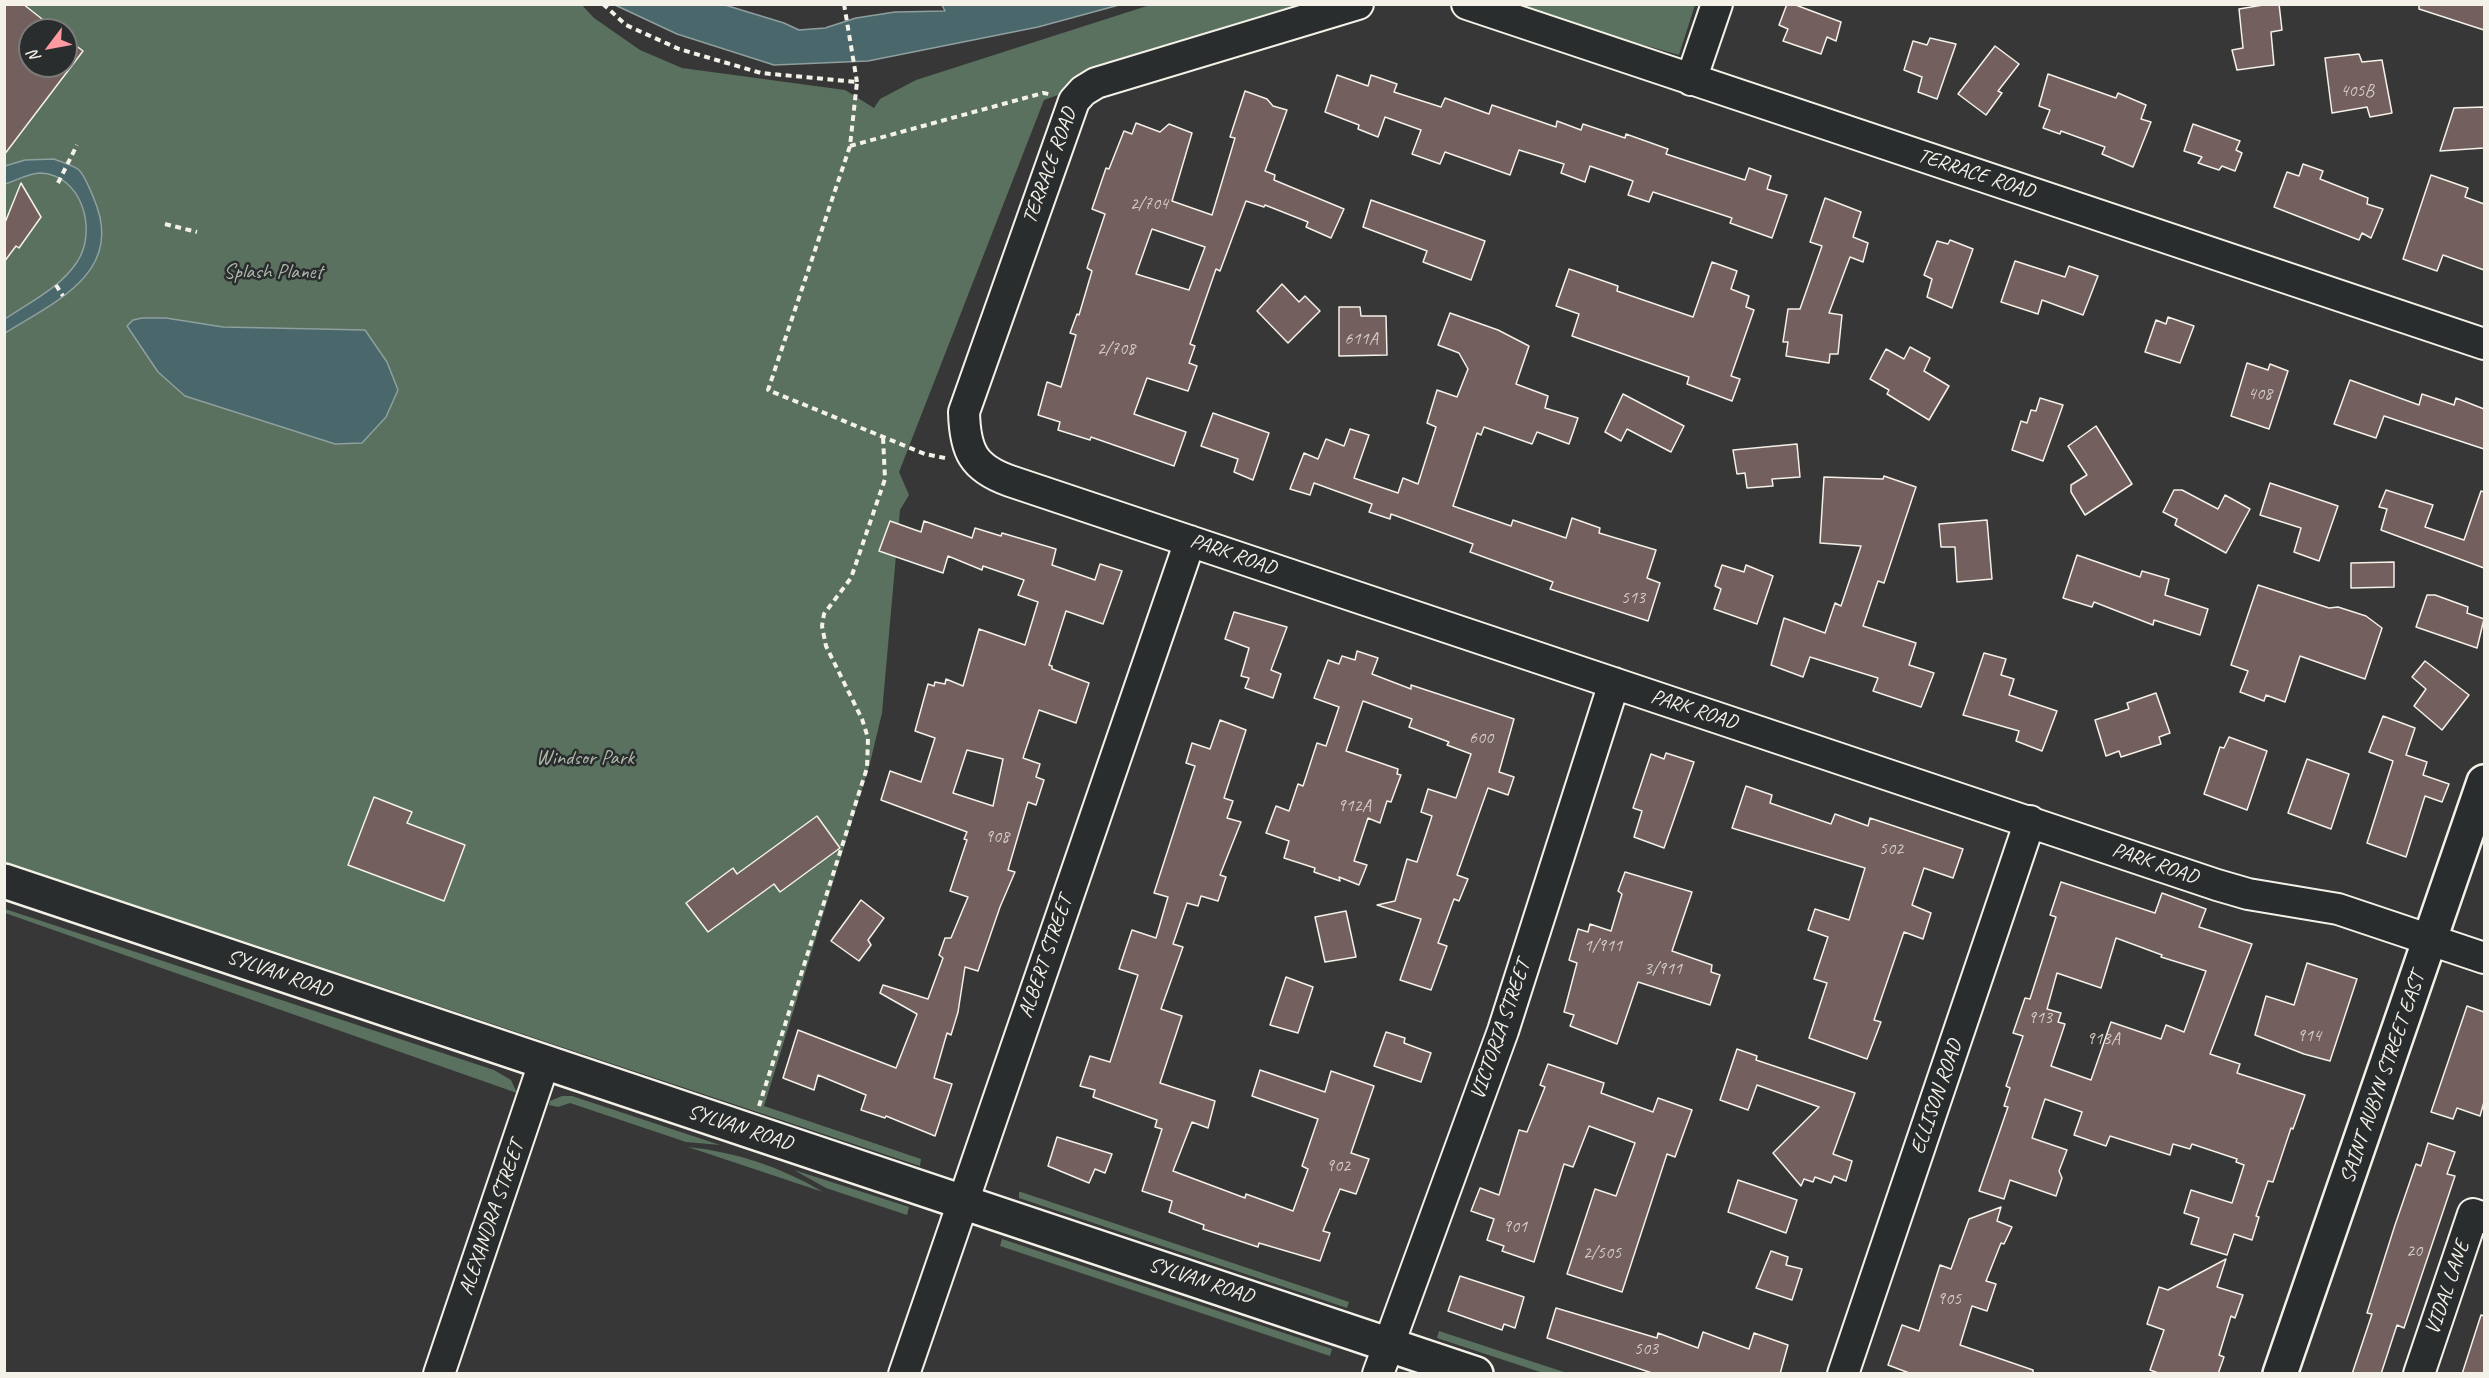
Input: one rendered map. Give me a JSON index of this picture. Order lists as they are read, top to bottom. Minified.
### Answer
{"streets":{"street":["TERRACE ROAD","PARK ROAD","ALBERT STREET","SYLVAN ROAD","VICTORIA STREET","SAINT AUBYN STREET EAST","ELLISON ROAD","ALEXANDRA STREET","VIDAL LANE"]},"crossings":[["TERRACE ROAD","PARK ROAD"],["PARK ROAD","ALBERT STREET"],["PARK ROAD","VICTORIA STREET"],["PARK ROAD","SAINT AUBYN STREET EAST"],["PARK ROAD","ELLISON ROAD"],["ALBERT STREET","SYLVAN ROAD"],["SYLVAN ROAD","VICTORIA STREET"],["SYLVAN ROAD","ALEXANDRA STREET"]],"parks":["Splash Planet","Windsor Park"],"house_numbers":["405B","2/704","611A","2/708","408","513","600","912A","908","502","1/911","3/911","913","914","913A","902","901","20","2/505","905","503"],"north":"bottom left"}
